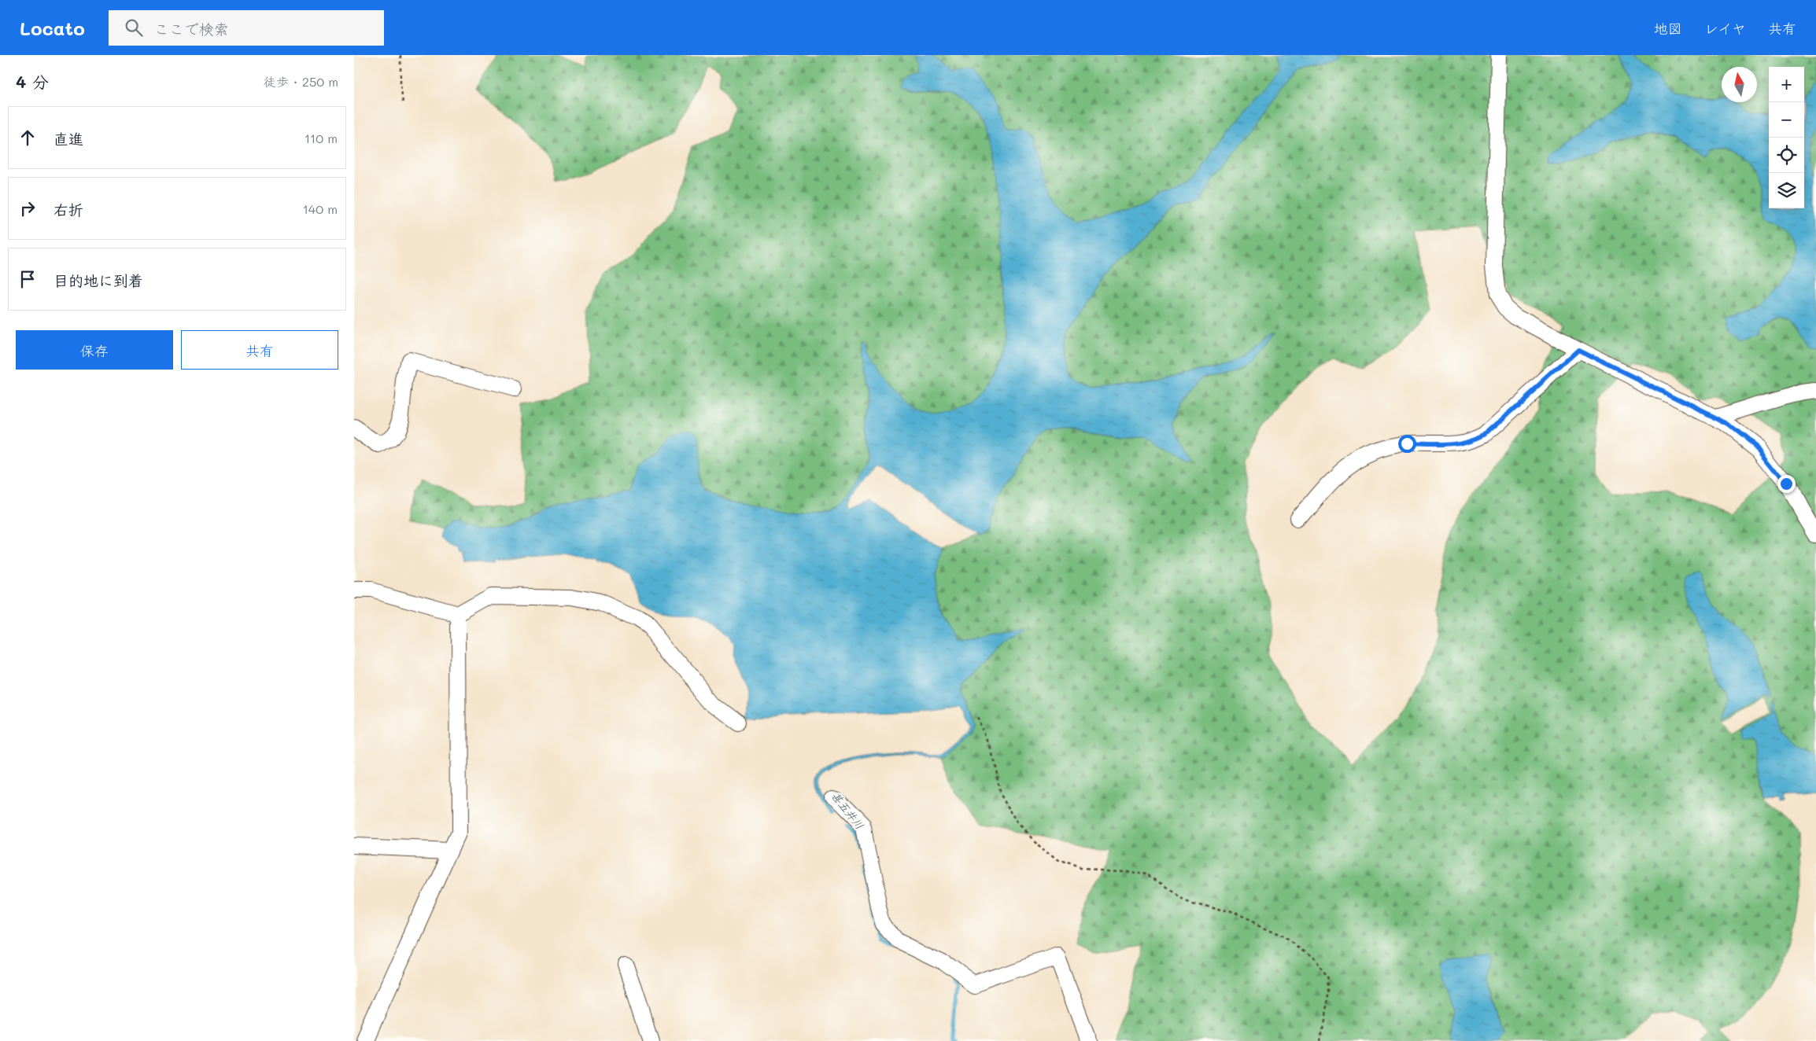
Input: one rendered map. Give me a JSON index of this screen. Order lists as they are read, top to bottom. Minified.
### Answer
{"water":["甚五井川"],"north":"top","page":{"header":"Locato","search":"ここで検索","nav":["地図","レイヤ","共有"],"heading":["4 分","徒歩 · 250 m"],"map_buttons":["+","−"],"list":[["直進","110 m"],["右折","140 m"],"目的地に到着"],"buttons":["保存","共有"]}}
